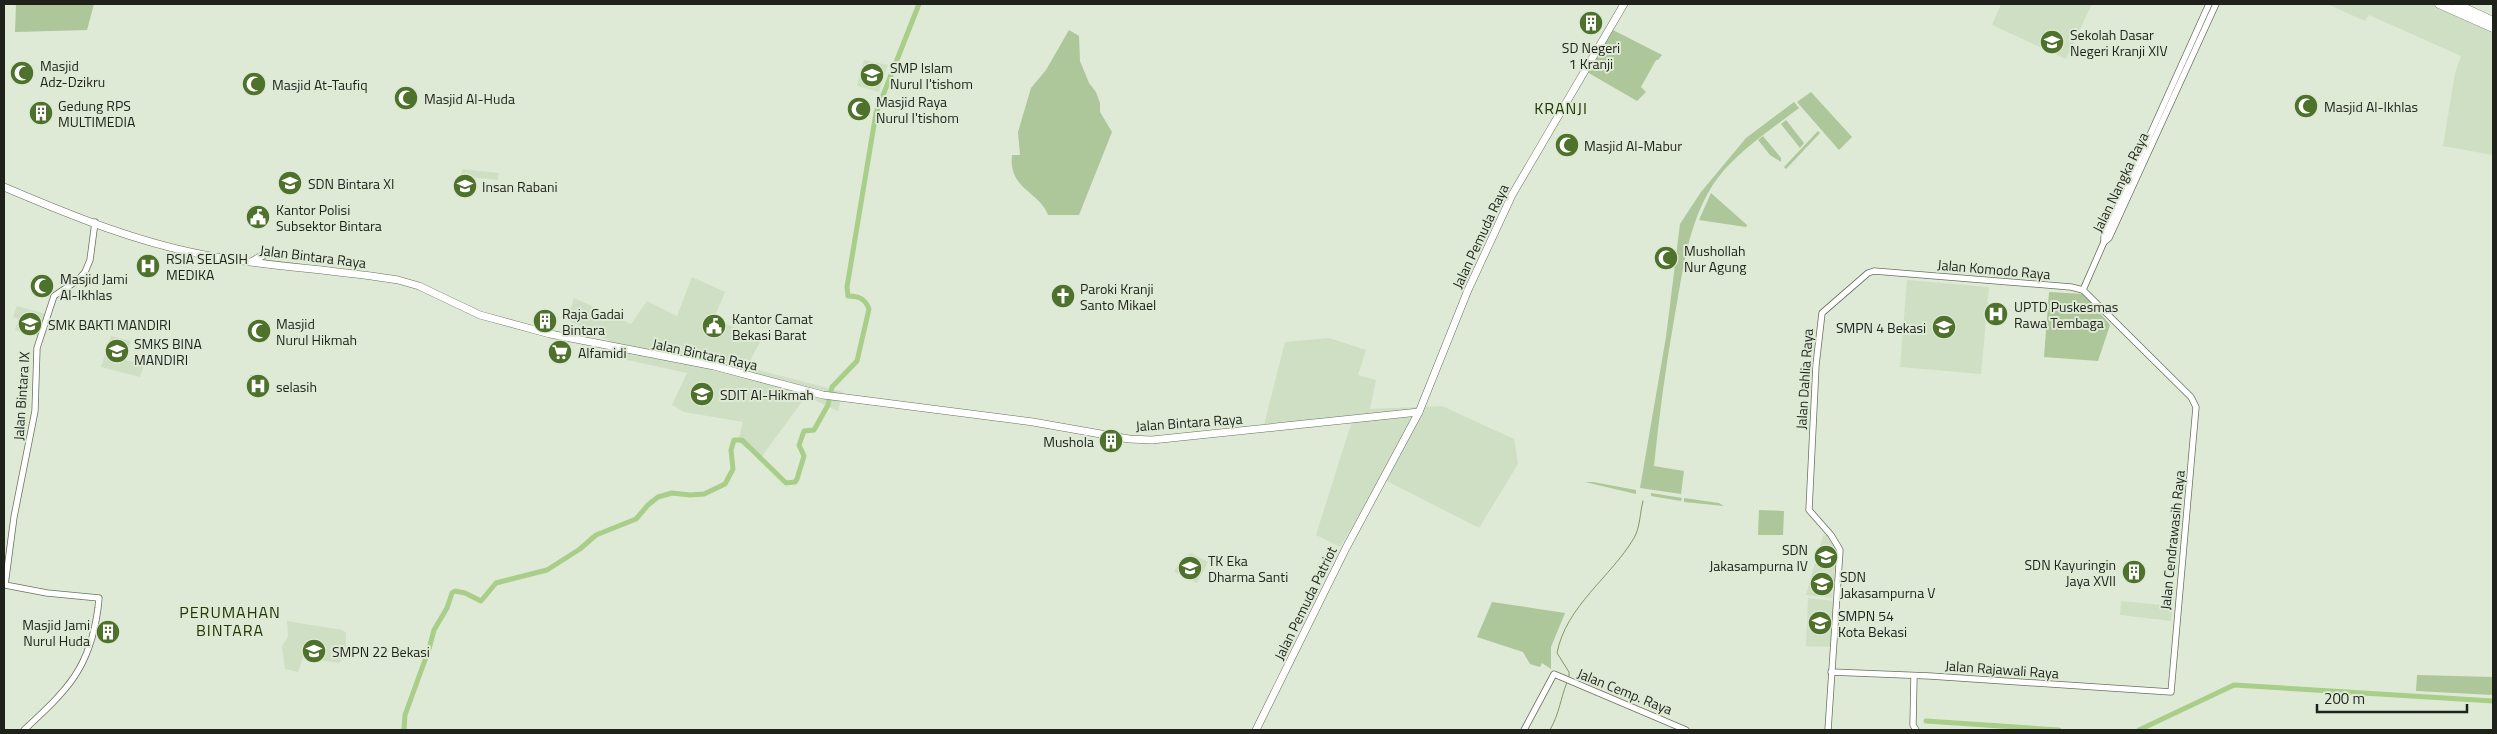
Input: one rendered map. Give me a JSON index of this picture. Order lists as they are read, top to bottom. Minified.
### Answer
{"streets":{"main road":["Jalan Pemuda Raya","Jalan Bintara Raya","Jalan Pemuda Patriot"],"street":["Jalan Nangka Raya","Jalan Komodo Raya","Jalan Dahlia Raya","Jalan Bintara IX","Jalan Cendrawasih Raya","Jalan Rajawali Raya","Jalan Cemp. Raya"]},"crossings":[["Jalan Nangka Raya","Jalan Komodo Raya"],["Jalan Nangka Raya","Jalan Cendrawasih Raya"],["Jalan Pemuda Raya","Jalan Bintara Raya"],["Jalan Pemuda Raya","Jalan Pemuda Patriot"],["Jalan Bintara Raya","Jalan Bintara IX"],["Jalan Komodo Raya","Jalan Dahlia Raya"],["Jalan Komodo Raya","Jalan Cendrawasih Raya"],["Jalan Dahlia Raya","Jalan Rajawali Raya"],["Jalan Cendrawasih Raya","Jalan Rajawali Raya"]],"districts":["KRANJI","PERUMAHAN BINTARA"],"places":{"building":["SD Negeri 1 Kranji","Gedung RPS MULTIMEDIA","Raja Gadai Bintara","Mushola","SDN Kayuringin Jaya XVII","Masjid Jami Nurul Huda"],"school or university":["Sekolah Dasar Negeri Kranji XIV","SMP Islam Nurul I'tishom","SDN Bintara XI","Insan Rabani","SMK BAKTI MANDIRI","SMPN 4 Bekasi","SMKS BINA MANDIRI","SDIT Al-Hikmah","SDN Jakasampurna IV","TK Eka Dharma Santi","SDN Jakasampurna V","SMPN 54 Kota Bekasi","SMPN 22 Bekasi"],"mosque":["Masjid Adz-Dzikru","Masjid At-Taufiq","Masjid Al-Huda","Masjid Al-Ikhlas","Masjid Raya Nurul I'tishom","Masjid Al-Mabur","Mushollah Nur Agung","Masjid Jami Al-Ikhlas","Masjid Nurul Hikmah"],"public building":["Kantor Polisi Subsektor Bintara","Kantor Camat Bekasi Barat"],"hospital":["RSIA SELASIH MEDIKA","UPTD Puskesmas Rawa Tembaga","selasih"],"church":["Paroki Kranji Santo Mikael"],"supermarket":["Alfamidi"]},"scale_bar":"200 m"}
